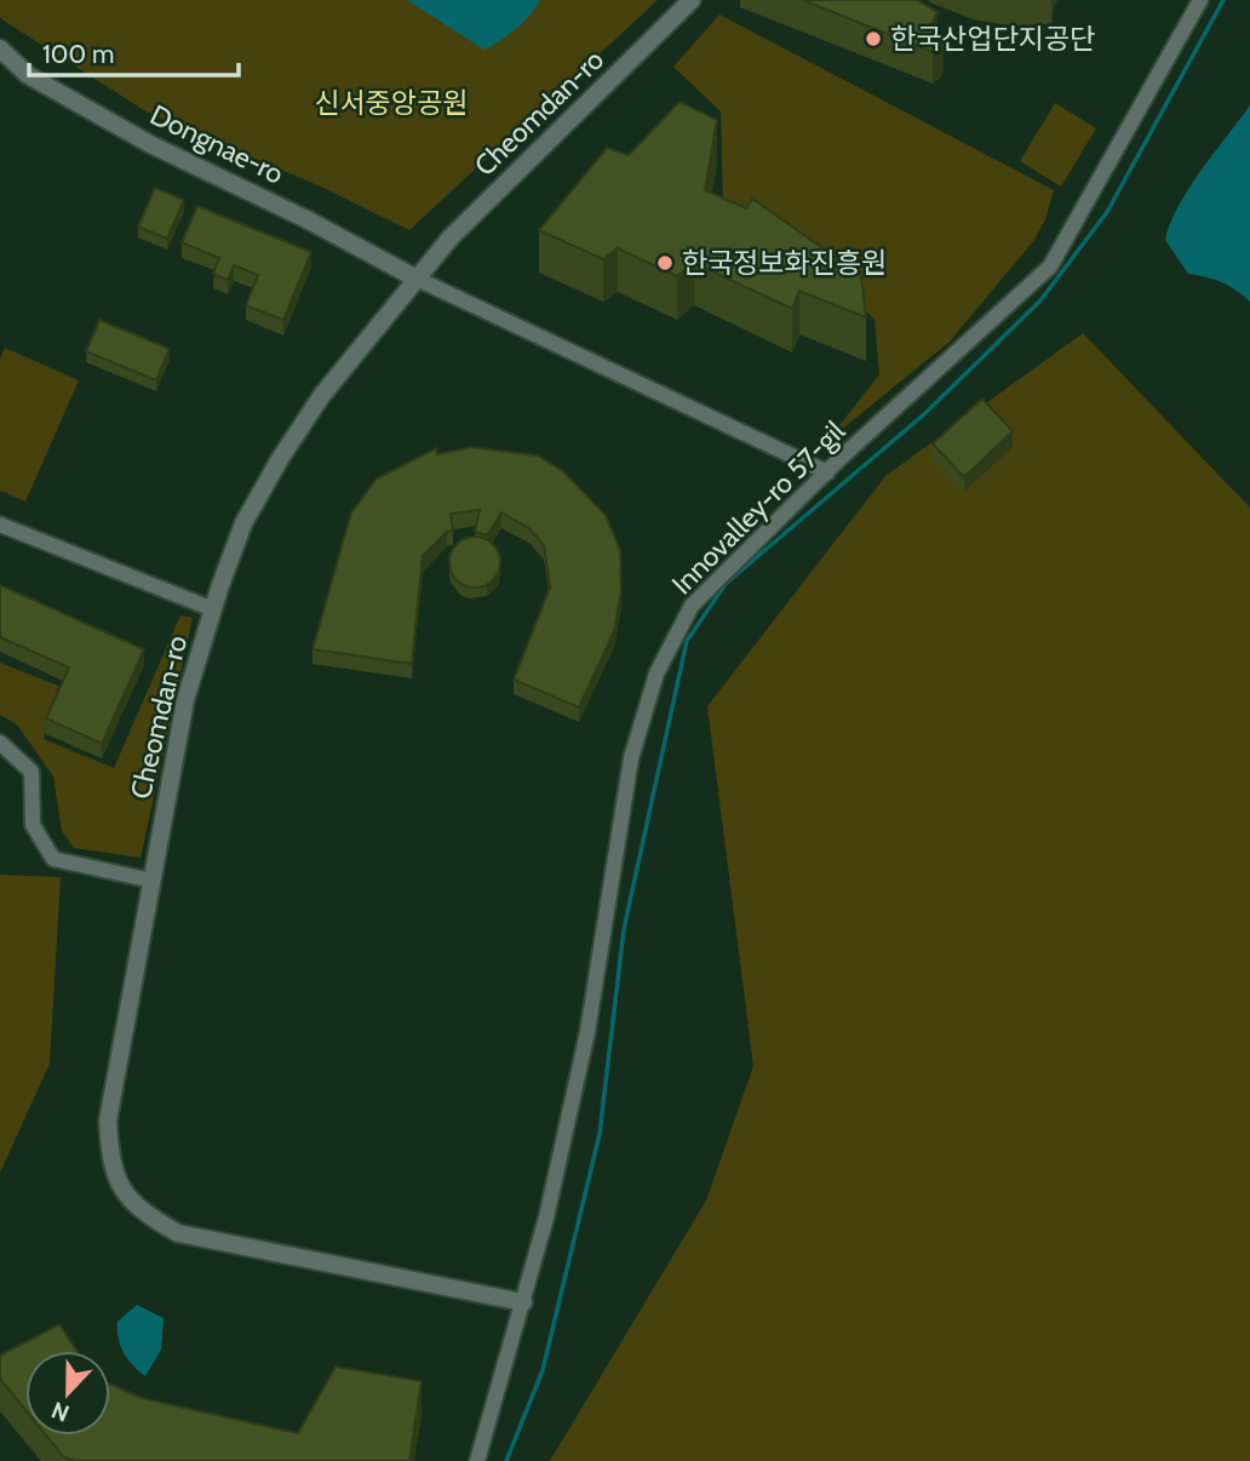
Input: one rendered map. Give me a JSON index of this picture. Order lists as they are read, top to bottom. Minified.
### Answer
{"streets":{"street":["Cheomdan-ro","Dongnae-ro","Innovalley-ro 57-gil"]},"crossings":[["Cheomdan-ro","Dongnae-ro"],["Cheomdan-ro","Innovalley-ro 57-gil"]],"parks":["신서중앙공원"],"places":["한국산업단지공단","한국정보화진흥원"],"scale_bar":"100 m","north":"bottom"}
